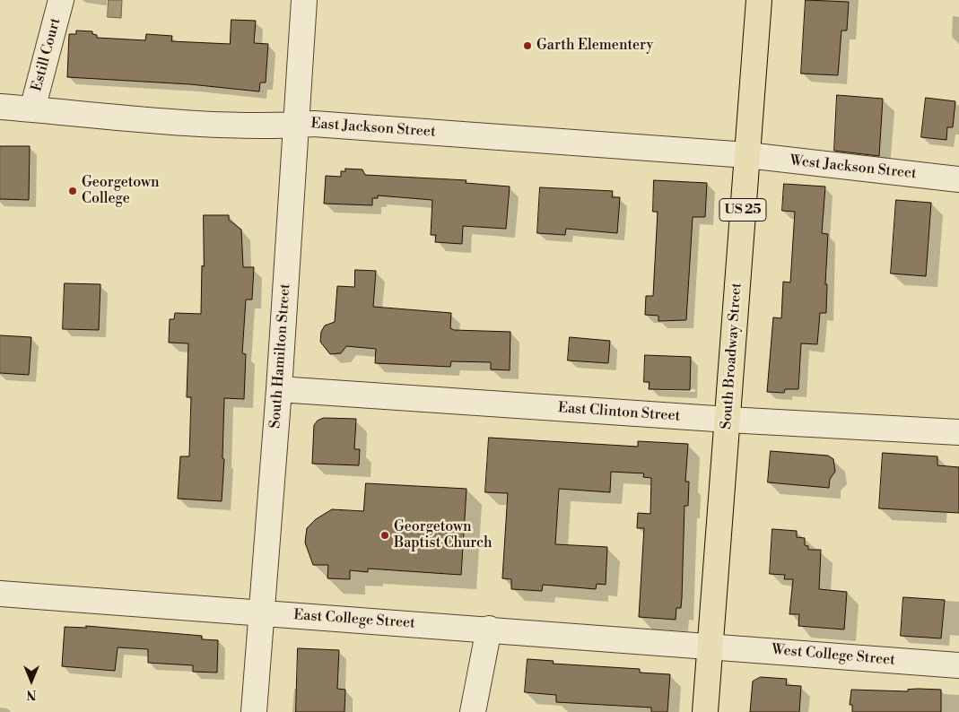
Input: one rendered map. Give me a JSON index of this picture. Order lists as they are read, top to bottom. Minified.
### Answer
{"streets":{"main road":["US 25","South Broadway Street"],"street":["Estill Court","East Jackson Street","West Jackson Street","South Hamilton Street","East Clinton Street","East College Street","West College Street"]},"crossings":[["Estill Court","East Jackson Street"],["East Jackson Street","West Jackson Street"],["East Jackson Street","South Hamilton Street"],["East Jackson Street","South Broadway Street"],["West Jackson Street","South Broadway Street"],["South Hamilton Street","East Clinton Street"],["South Hamilton Street","East College Street"],["South Broadway Street","East Clinton Street"],["South Broadway Street","East College Street"],["South Broadway Street","West College Street"],["East College Street","West College Street"]],"places":["Garth Elementery","Georgetown College","Georgetown Baptist Church"],"north":"bottom"}
